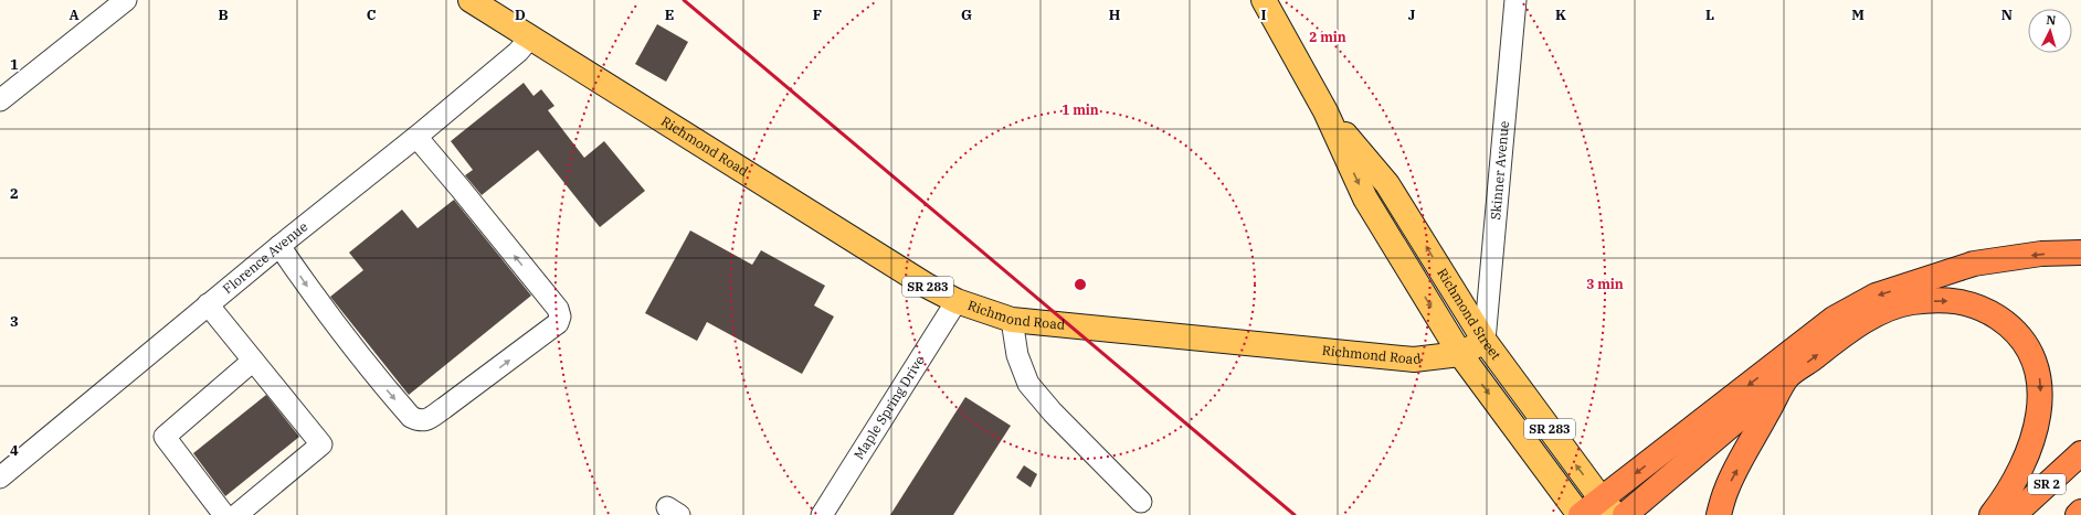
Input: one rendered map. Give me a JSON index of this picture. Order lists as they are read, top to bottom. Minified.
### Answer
{"streets":{"highway":["SR 2"],"main road":["Richmond Road","SR 283","Richmond Street"],"street":["Skinner Avenue","Florence Avenue","Maple Spring Drive"]},"crossings":[["Richmond Road","Skinner Avenue"],["Richmond Road","Florence Avenue"],["Richmond Road","Richmond Street"],["Richmond Road","Maple Spring Drive"],["Skinner Avenue","Richmond Street"]],"north":"top","grid":{"columns":["A","B","C","D","E","F","G","H","I","J","K","L","M","N"],"rows":["1","2","3","4"]},"rings":["2 min","1 min","3 min"]}
